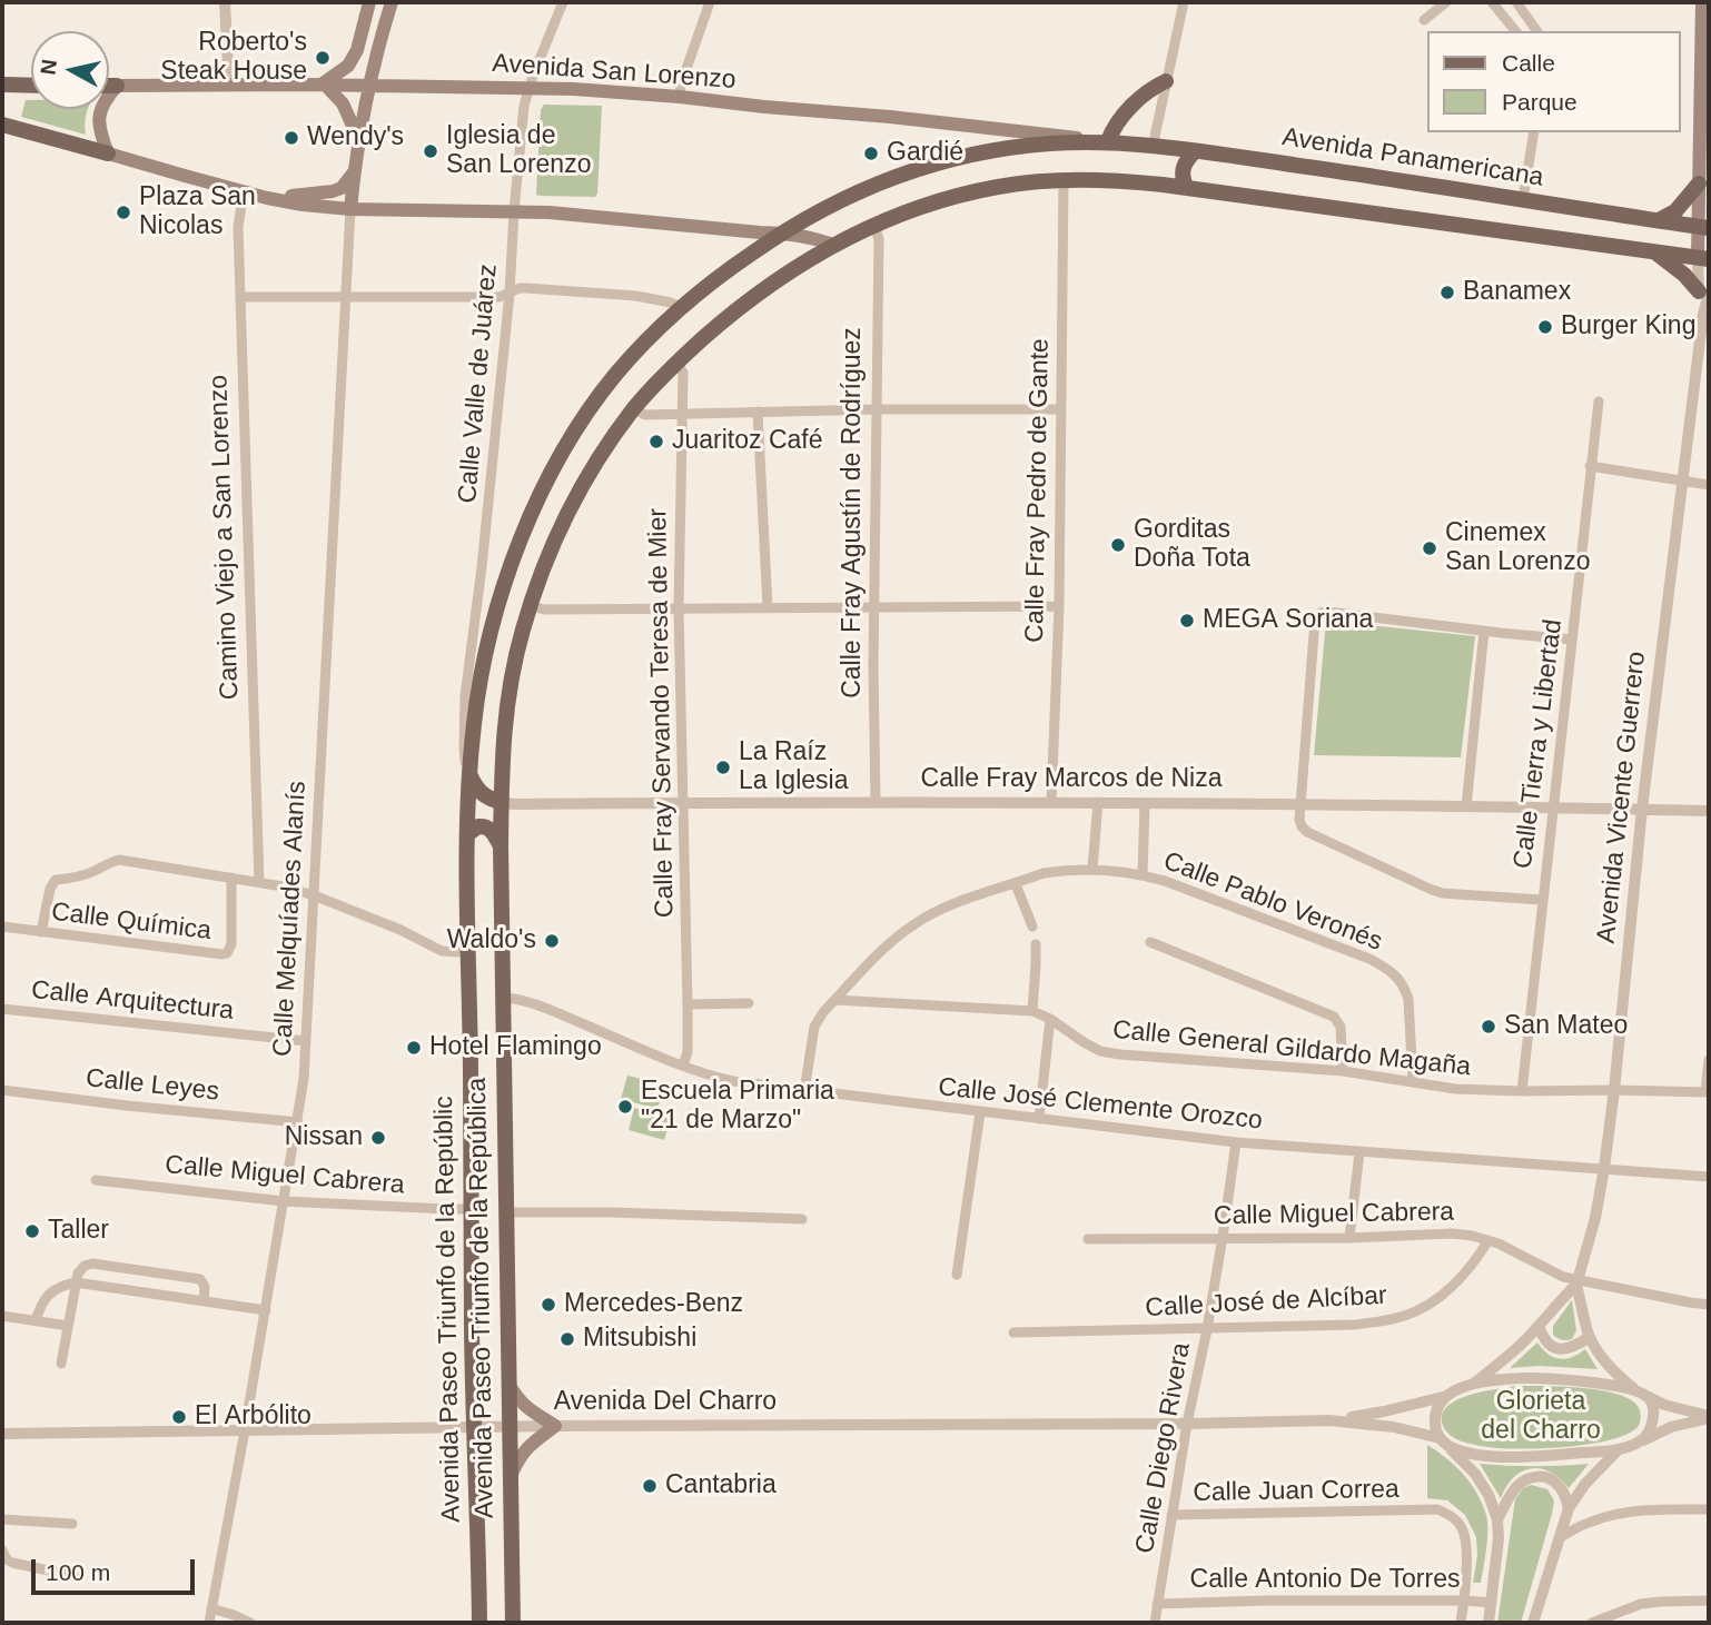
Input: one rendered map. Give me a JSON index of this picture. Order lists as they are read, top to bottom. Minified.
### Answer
{"streets":{"main road":["Avenida San Lorenzo","Avenida Panamericana","Avenida Vicente Guerrero","Avenida Paseo Triunfo de la República","Avenida Paseo Triunfo de la Repúblic"],"street":["Calle Valle de Juárez","Calle Fray Pedro de Gante","Calle Fray Agustín de Rodríguez","Camino Viejo a San Lorenzo","Calle Fray Servando Teresa de Mier","Calle Tierra y Libertad","Calle Fray Marcos de Niza","Calle Pablo Veronés","Calle Melquíades Alanís","Calle Química","Calle Arquitectura","Calle General Gildardo Magaña","Calle Leyes","Calle José Clemente Orozco","Calle Miguel Cabrera","Calle José de Alcíbar","Avenida Del Charro","Calle Diego Rivera","Calle Juan Correa","Calle Antonio De Torres"]},"crossings":[["Avenida San Lorenzo","Avenida Panamericana"],["Avenida San Lorenzo","Calle Valle de Juárez"],["Avenida San Lorenzo","Avenida Paseo Triunfo de la Repúblic"],["Avenida Panamericana","Avenida Vicente Guerrero"],["Avenida Panamericana","Avenida Paseo Triunfo de la Repúblic"],["Calle Valle de Juárez","Avenida Paseo Triunfo de la Repúblic"],["Calle Fray Pedro de Gante","Calle Fray Marcos de Niza"],["Calle Fray Pedro de Gante","Avenida Paseo Triunfo de la República"],["Calle Fray Agustín de Rodríguez","Calle Fray Marcos de Niza"],["Calle Fray Agustín de Rodríguez","Avenida Paseo Triunfo de la República"],["Calle Fray Servando Teresa de Mier","Calle Fray Marcos de Niza"],["Calle Fray Servando Teresa de Mier","Calle José Clemente Orozco"],["Calle Fray Servando Teresa de Mier","Avenida Paseo Triunfo de la República"],["Calle Tierra y Libertad","Calle Fray Marcos de Niza"],["Calle Tierra y Libertad","Calle General Gildardo Magaña"],["Calle Fray Marcos de Niza","Avenida Vicente Guerrero"],["Calle Fray Marcos de Niza","Avenida Paseo Triunfo de la República"],["Avenida Vicente Guerrero","Calle General Gildardo Magaña"],["Avenida Vicente Guerrero","Calle José Clemente Orozco"],["Avenida Vicente Guerrero","Calle Miguel Cabrera"],["Calle Pablo Veronés","Calle General Gildardo Magaña"],["Calle Pablo Veronés","Calle José Clemente Orozco"],["Calle Melquíades Alanís","Calle Arquitectura"],["Calle Melquíades Alanís","Calle Leyes"],["Calle Melquíades Alanís","Calle Miguel Cabrera"],["Calle Melquíades Alanís","Avenida Del Charro"],["Calle José Clemente Orozco","Avenida Paseo Triunfo de la República"],["Calle José Clemente Orozco","Calle Diego Rivera"],["Calle Miguel Cabrera","Calle José de Alcíbar"],["Calle Miguel Cabrera","Avenida Paseo Triunfo de la Repúblic"],["Calle Miguel Cabrera","Calle Diego Rivera"],["Avenida Paseo Triunfo de la República","Avenida Del Charro"],["Calle José de Alcíbar","Calle Diego Rivera"],["Avenida Paseo Triunfo de la Repúblic","Avenida Del Charro"],["Avenida Del Charro","Calle Diego Rivera"],["Calle Diego Rivera","Calle Juan Correa"],["Calle Diego Rivera","Calle Antonio De Torres"],["Calle Juan Correa","Calle Antonio De Torres"]],"parks":["Glorieta del Charro"],"places":["Roberto's Steak House","Wendy's","Iglesia de San Lorenzo","Gardié","Plaza San Nicolas","Banamex","Burger King","Juaritoz Café","Gorditas Doña Tota","Cinemex San Lorenzo","MEGA Soriana","La Raíz La Iglesia","Waldo's","San Mateo","Hotel Flamingo","Escuela Primaria \"21 de Marzo\"","Nissan","Taller","Mercedes-Benz","Mitsubishi","El Arbólito","Cantabria"],"legend":["Calle","Parque"],"scale_bar":"100 m","north":"left"}
